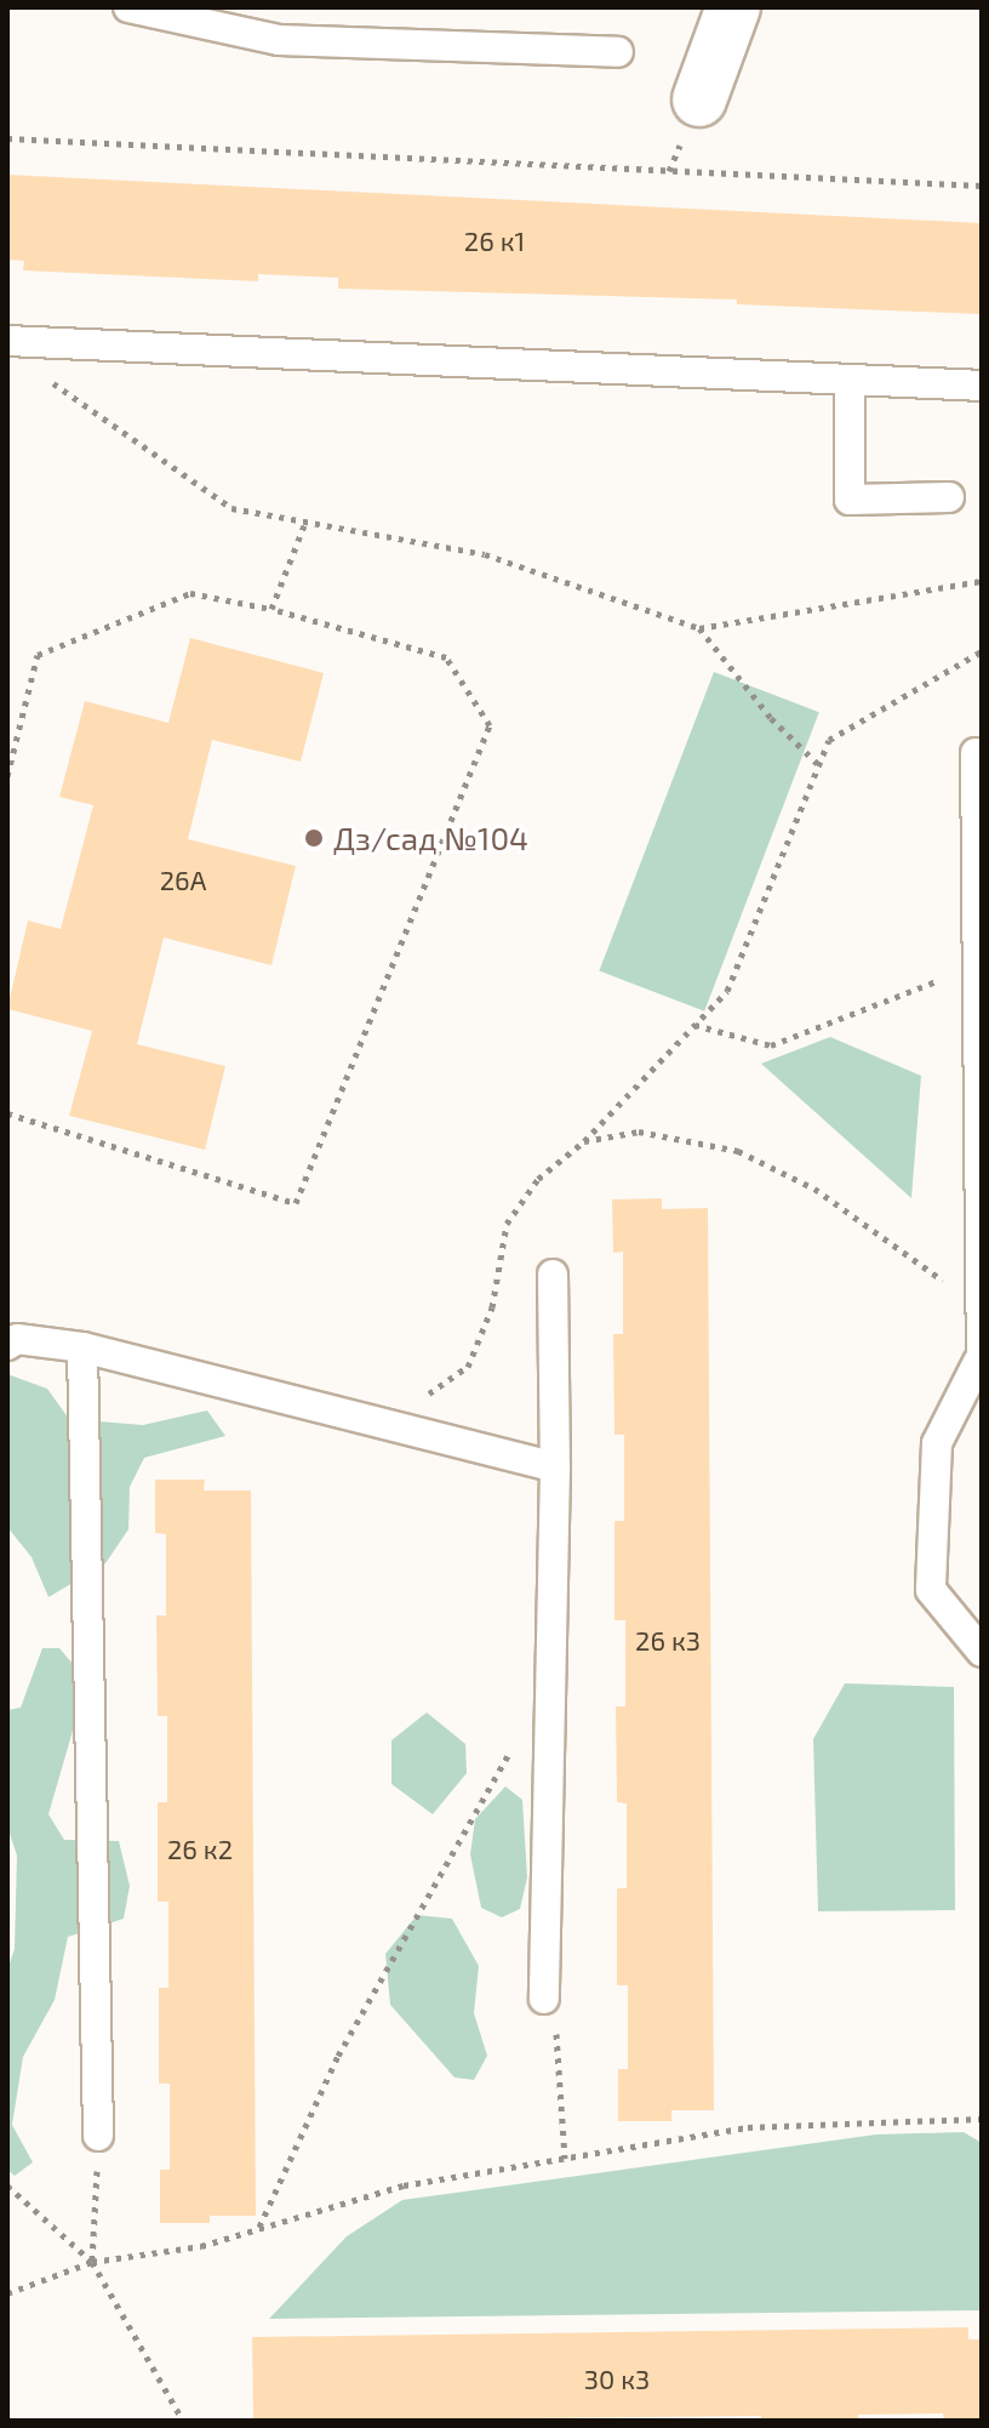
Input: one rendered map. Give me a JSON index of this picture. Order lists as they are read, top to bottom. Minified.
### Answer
{"places":["Дз/сад №104"],"house_numbers":["26 к1","26А","26 к3","26 к2","30 к3"]}
